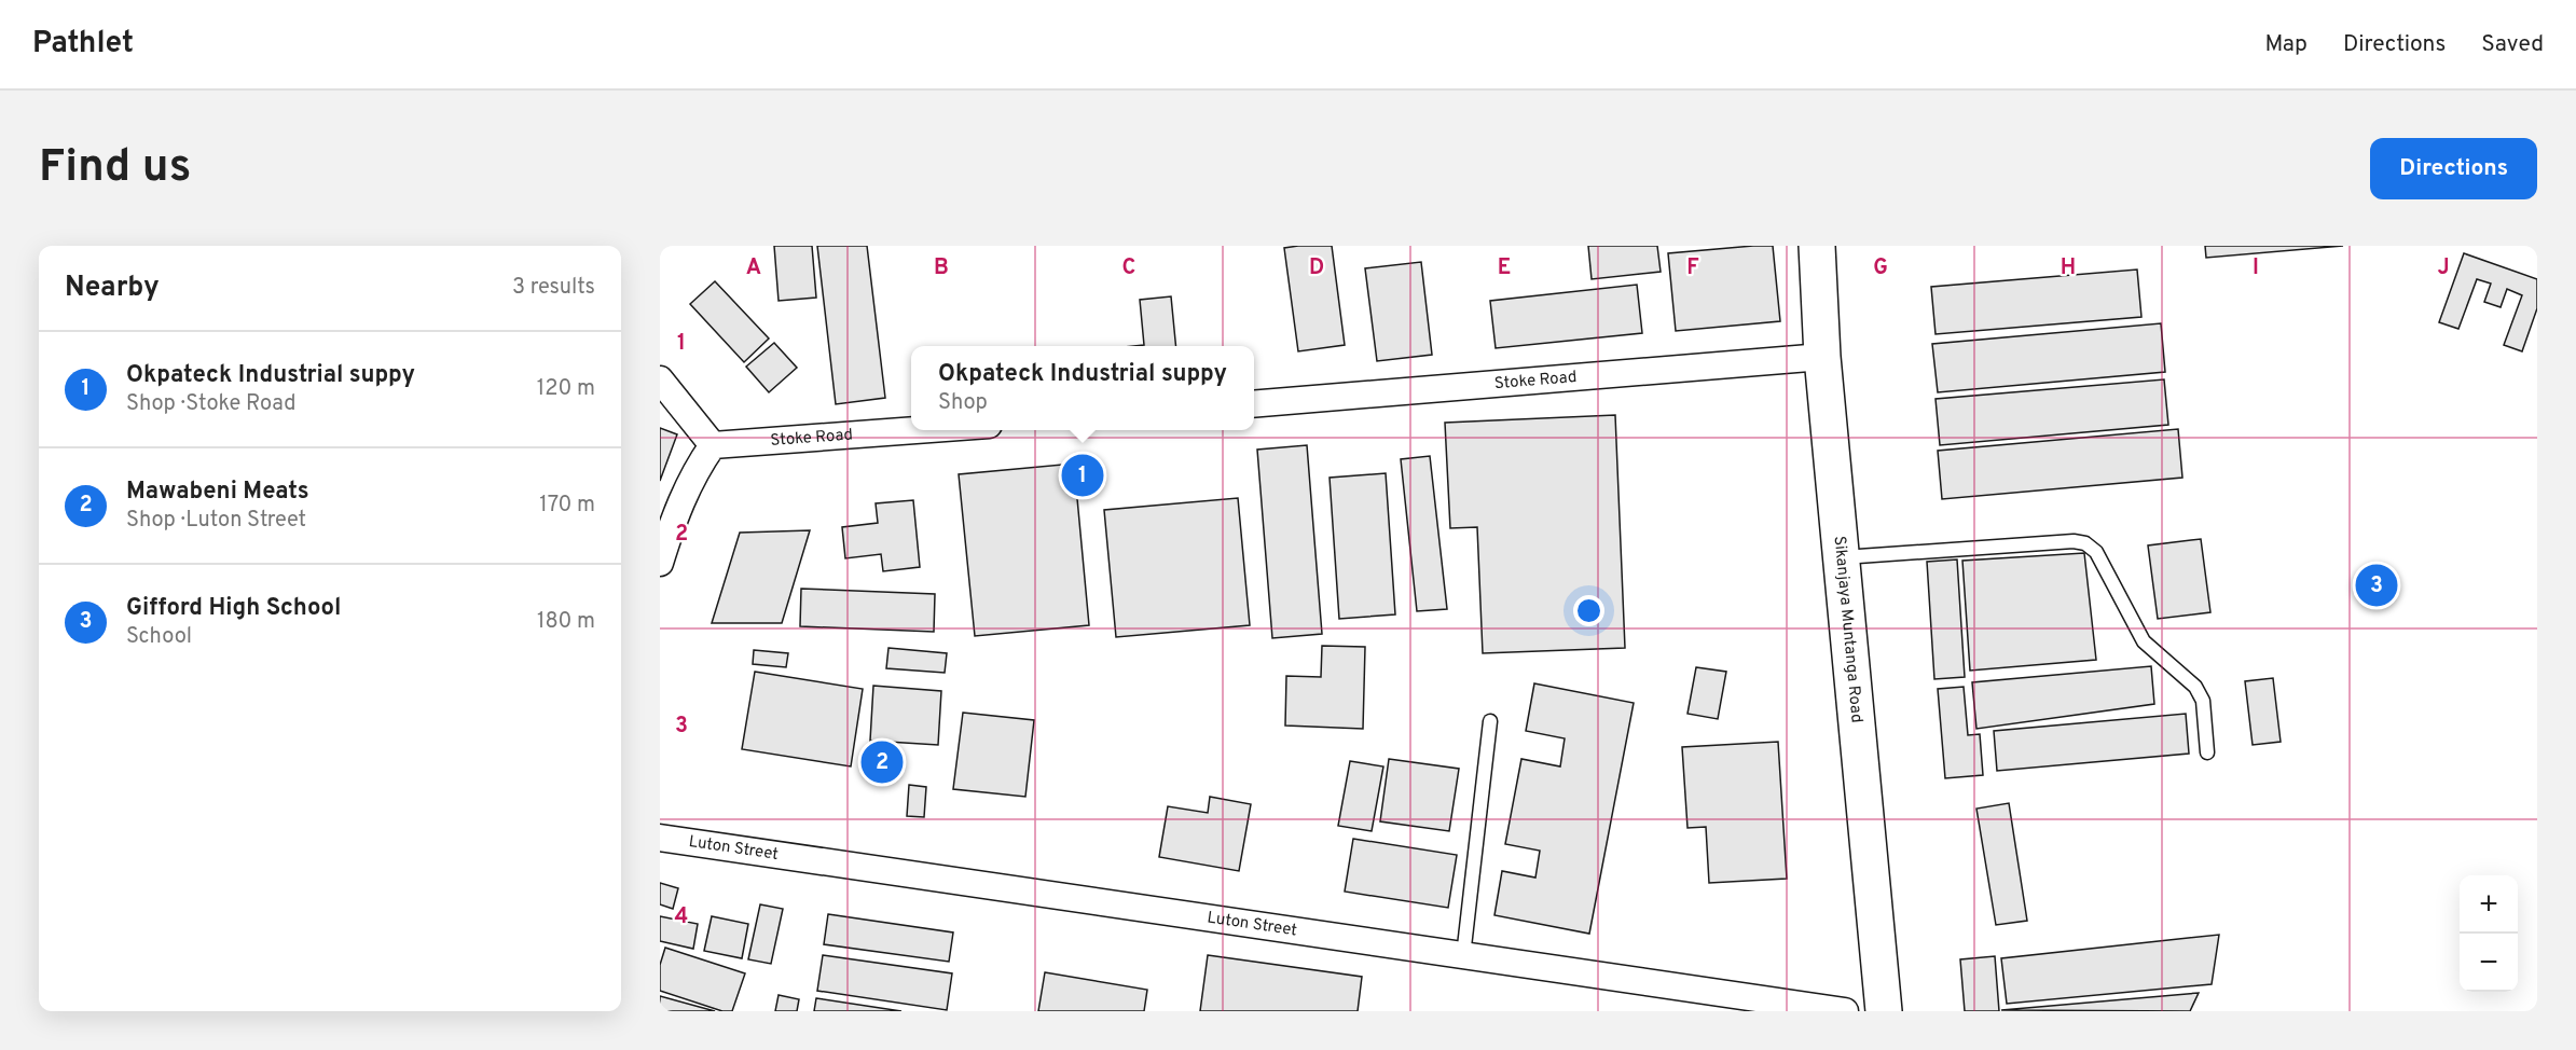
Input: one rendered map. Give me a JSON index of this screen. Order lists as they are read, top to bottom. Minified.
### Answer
{"streets":{"street":["Stoke Road","Sikanjaya Muntanga Road","Luton Street"]},"crossings":[["Stoke Road","Sikanjaya Muntanga Road"]],"page":{"header":"Pathlet","nav":["Map","Directions","Saved"],"buttons":"Directions","title":"Find us","heading":["Nearby","3 results"],"list":[{"mark":"1","name":"Okpateck Industrial suppy","note":"Shop · Stoke Road","value":"120 m"},{"mark":"2","name":"Mawabeni Meats","note":"Shop · Luton Street","value":"170 m"},{"mark":"3","name":"Gifford High School","note":"School","value":"180 m"}],"popup":["Okpateck Industrial suppy","Shop"],"pins":["1","3","2"],"map_buttons":["+","−"]},"grid":{"columns":["A","B","C","D","E","F","G","H","I","J"],"rows":["1","2","3","4"]}}
